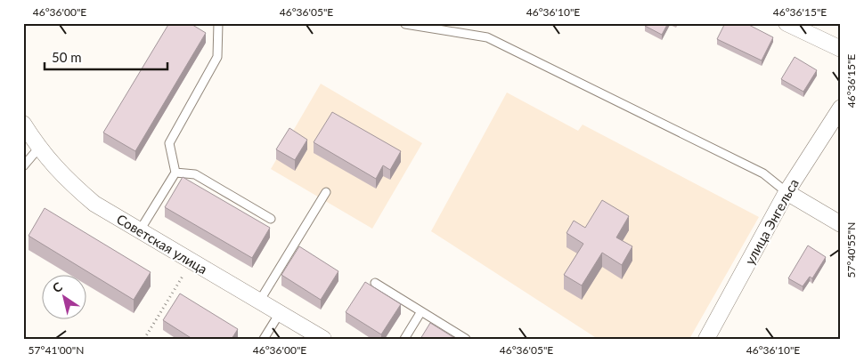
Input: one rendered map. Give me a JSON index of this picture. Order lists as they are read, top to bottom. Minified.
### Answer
{"streets":{"street":["улица Энгельса","Советская улица"]},"scale_bar":"50 m","north":"top left","coordinates":["46°36'00\"E","46°36'05\"E","46°36'10\"E","46°36'15\"E","57°40'55\"N","57°41'00\"N"]}
